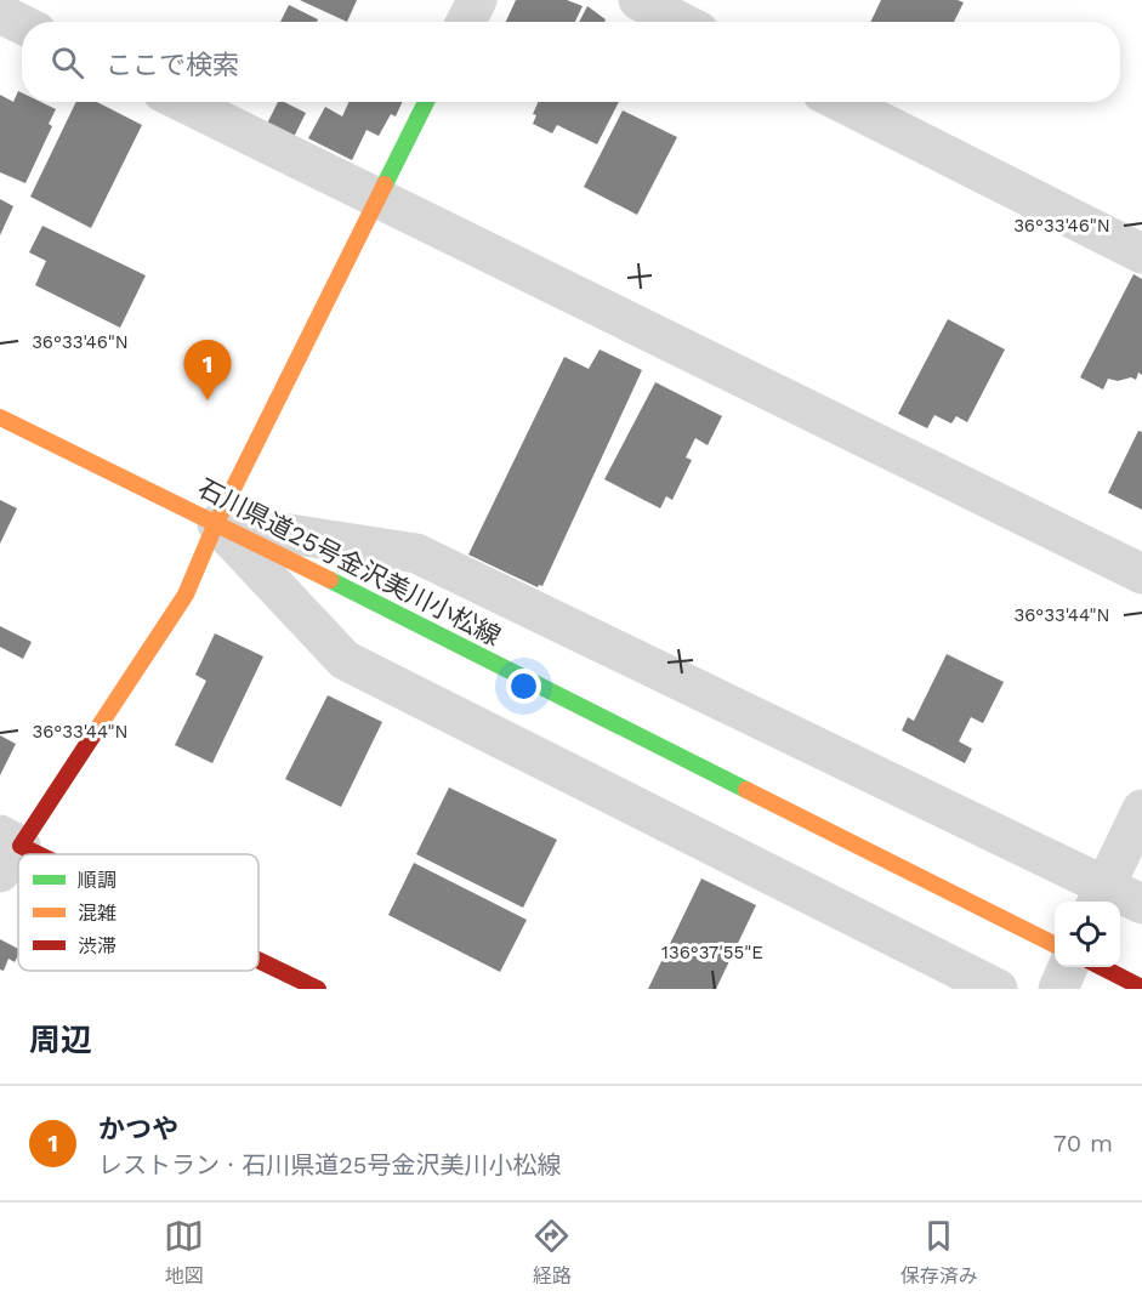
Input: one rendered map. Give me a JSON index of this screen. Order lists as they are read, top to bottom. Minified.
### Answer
{"streets":{"main road":["石川県道25号金沢美川小松線"]},"legend":["順調","混雑","渋滞"],"page":{"search":"ここで検索","pins":"1","heading":"周辺","list":[{"mark":"1","name":"かつや","note":"レストラン · 石川県道25号金沢美川小松線","value":"70 m"}],"nav":["地図","経路","保存済み"]},"coordinates":["36°33'46\"N","36°33'44\"N","136°37'55\"E"]}
